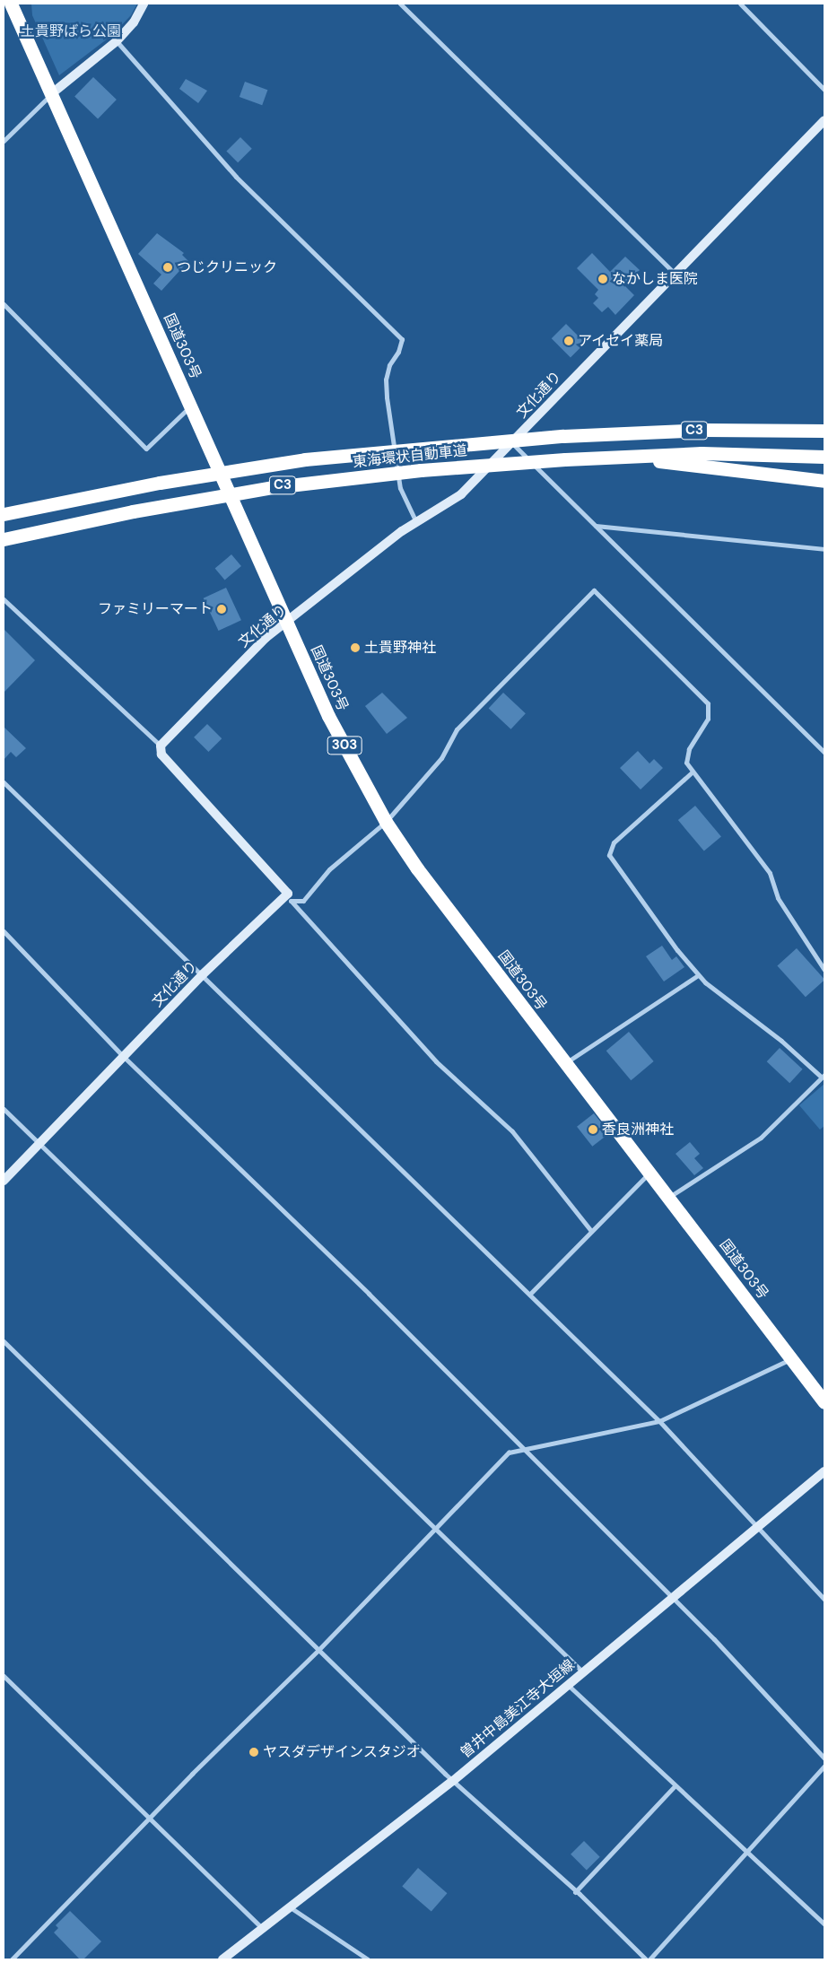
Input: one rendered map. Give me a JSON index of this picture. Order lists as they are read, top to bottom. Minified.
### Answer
{"streets":{"highway":["国道303号","C3","東海環状自動車道","303"],"street":["文化通り","曽井中島美江寺大垣線"]},"crossings":[["国道303号","文化通り"]],"parks":["土貴野ばら公園"],"places":["つじクリニック","なかしま医院","アイセイ薬局","ファミリーマート","土貴野神社","香良洲神社","ヤスダデザインスタジオ"]}
